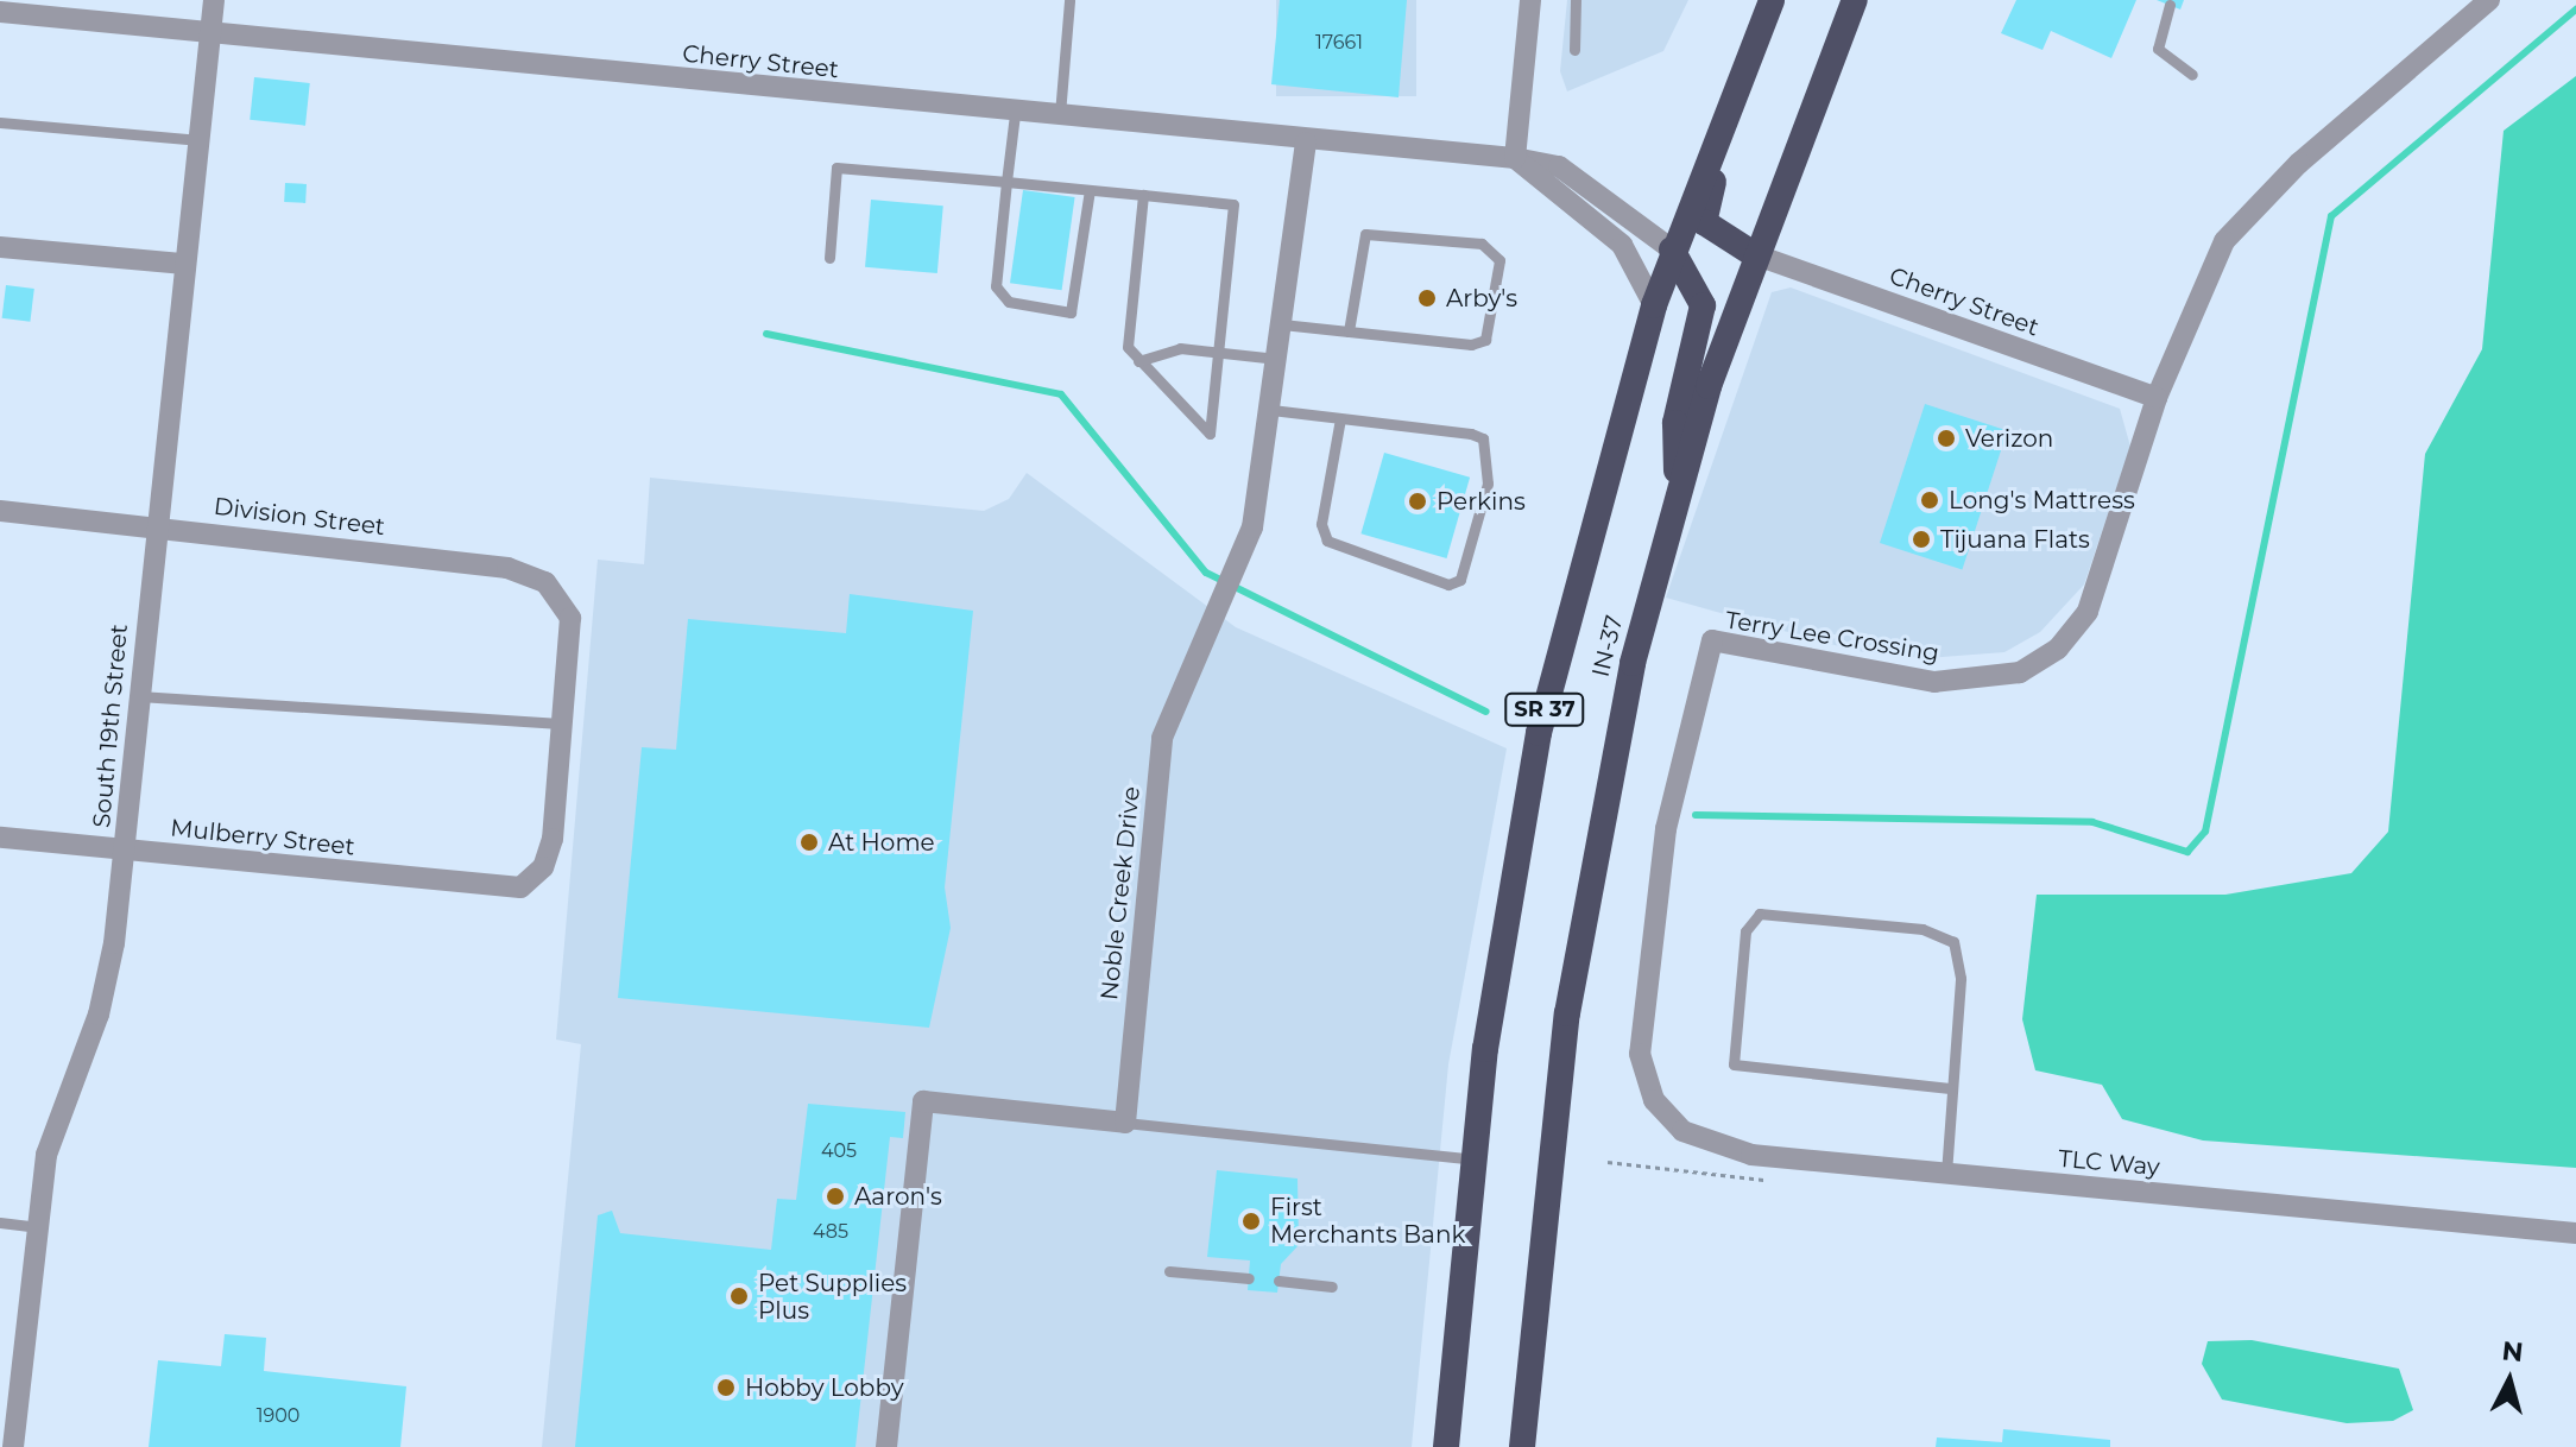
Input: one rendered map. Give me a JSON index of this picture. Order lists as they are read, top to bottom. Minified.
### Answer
{"streets":{"highway":["IN-37","SR 37"],"street":["Cherry Street","Division Street","Terry Lee Crossing","South 19th Street","Mulberry Street","Noble Creek Drive","TLC Way"]},"crossings":[["Cherry Street","Terry Lee Crossing"],["Cherry Street","IN-37"],["Cherry Street","South 19th Street"],["Cherry Street","Noble Creek Drive"],["Division Street","South 19th Street"],["Division Street","Mulberry Street"],["Terry Lee Crossing","TLC Way"],["South 19th Street","Mulberry Street"]],"places":["Arby's","Verizon","Long's Mattress","Perkins","Tijuana Flats","At Home","Aaron's","First Merchants Bank","Pet Supplies Plus","Hobby Lobby"],"house_numbers":["17661","405","485","1900"],"north":"top"}
